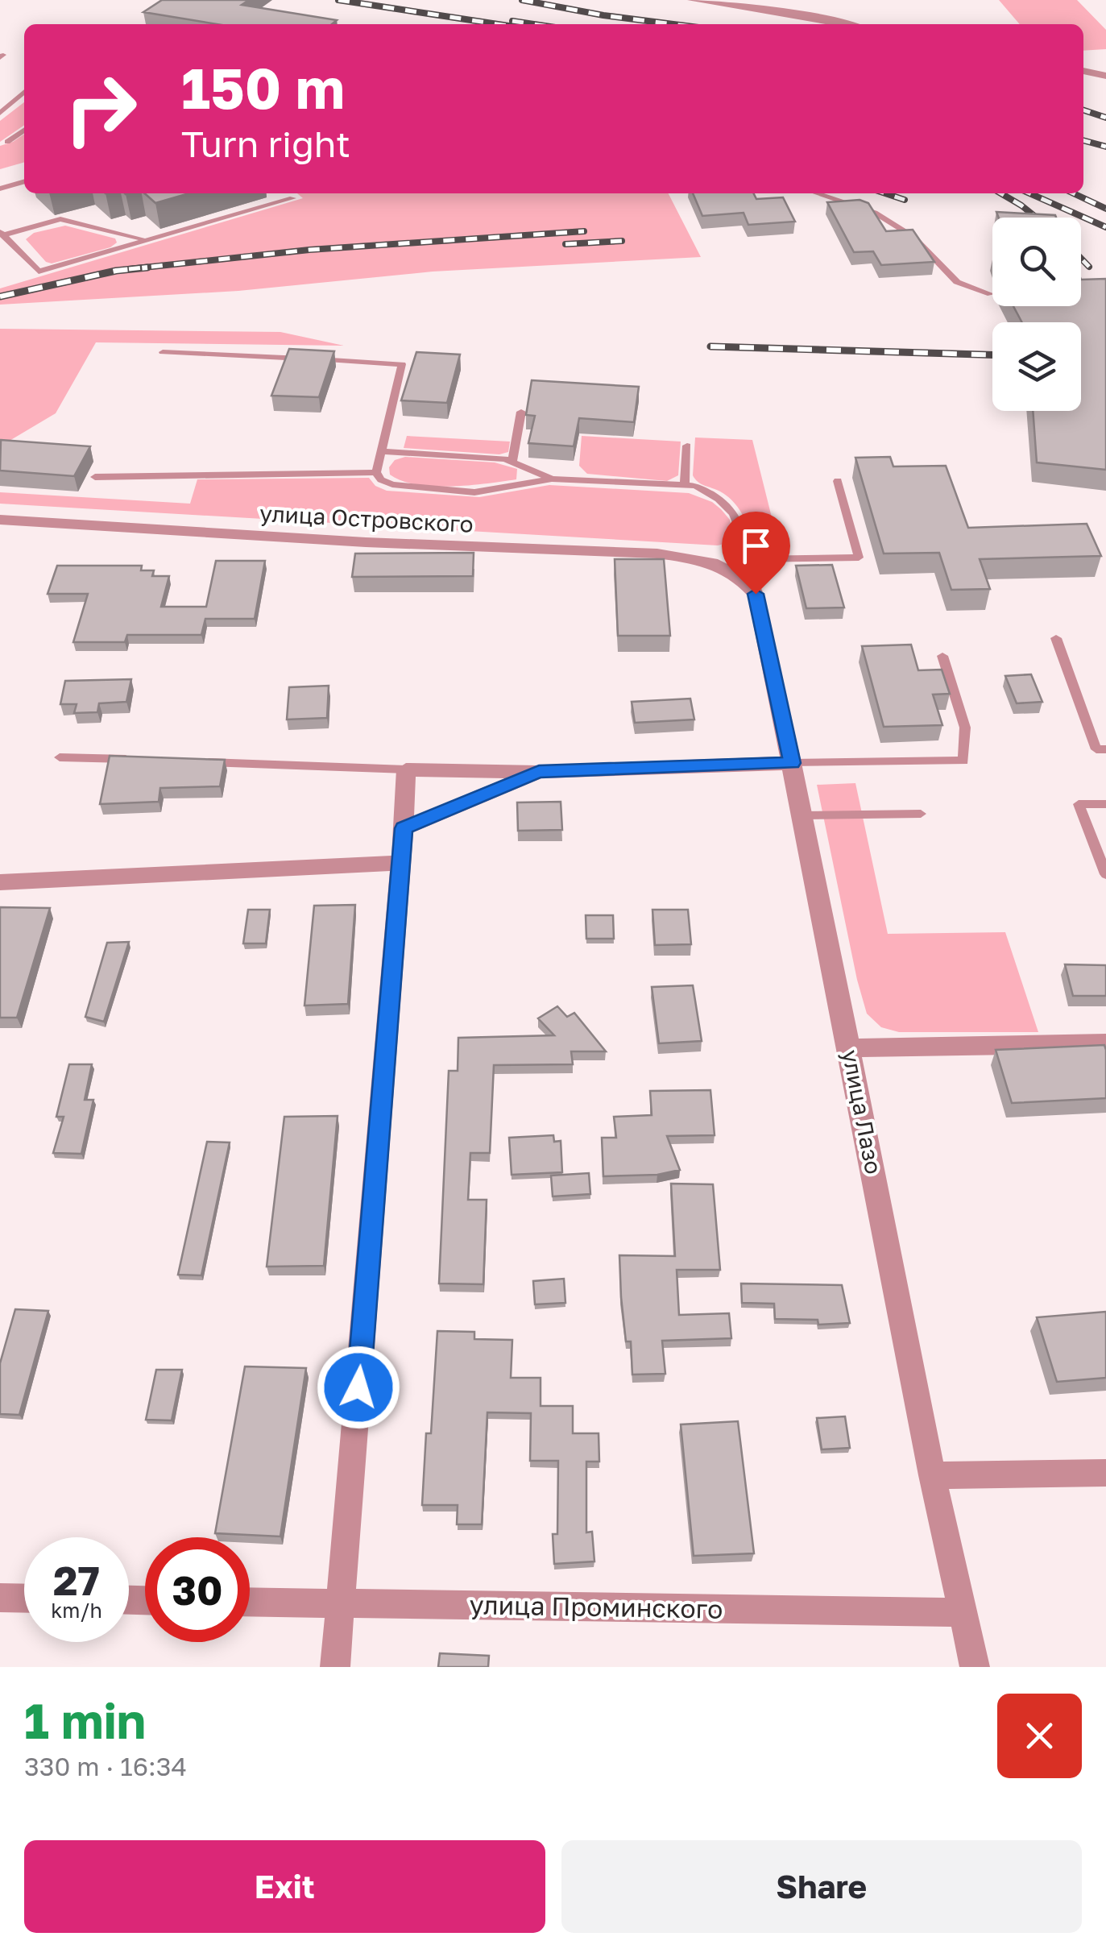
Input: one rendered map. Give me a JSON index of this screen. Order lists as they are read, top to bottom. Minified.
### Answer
{"streets":{"street":["улица Островского","улица Лазо","улица Проминского"]},"crossings":[["улица Островского","улица Лазо"],["улица Лазо","улица Проминского"]],"page":{"turn":["150 m","Turn right"],"speed":"27 km/h","limit":"30","heading":["1 min","330 m · 16:34"],"buttons":["Exit","Share"]}}
